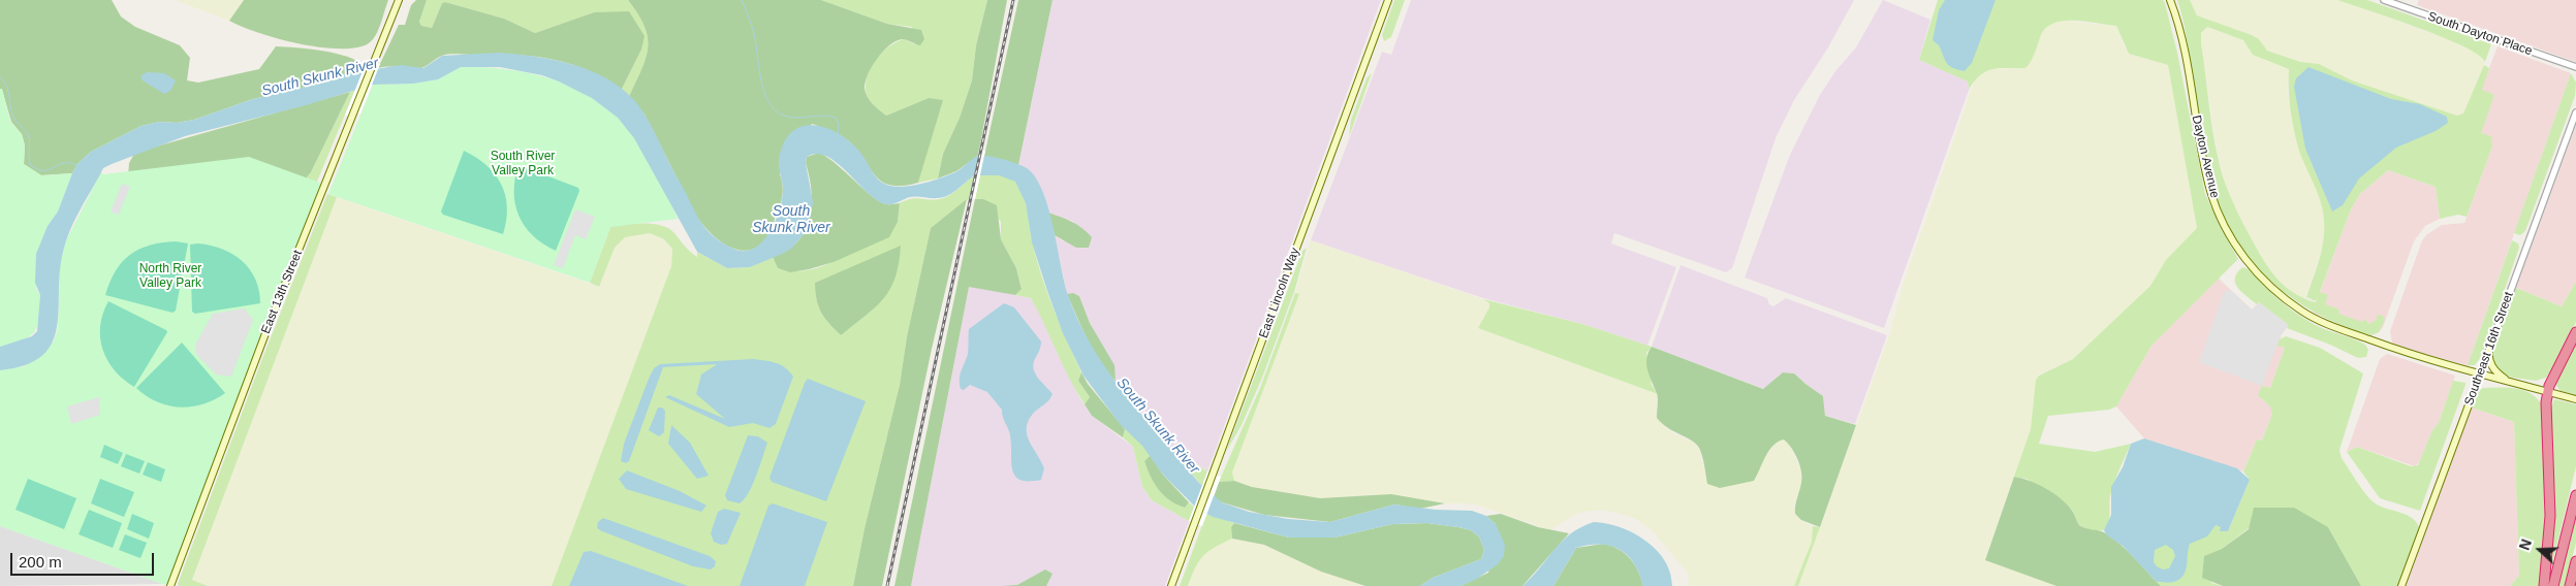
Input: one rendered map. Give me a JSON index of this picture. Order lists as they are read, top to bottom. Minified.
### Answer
{"streets":{"main road":["Dayton Avenue","East 13th Street","East Lincoln Way","Southeast 16th Street"],"street":["South Dayton Place"]},"crossings":[["Dayton Avenue","Southeast 16th Street"]],"water":["South Skunk River"],"parks":["South River Valley Park","North River Valley Park"],"scale_bar":"200 m","north":"left"}
